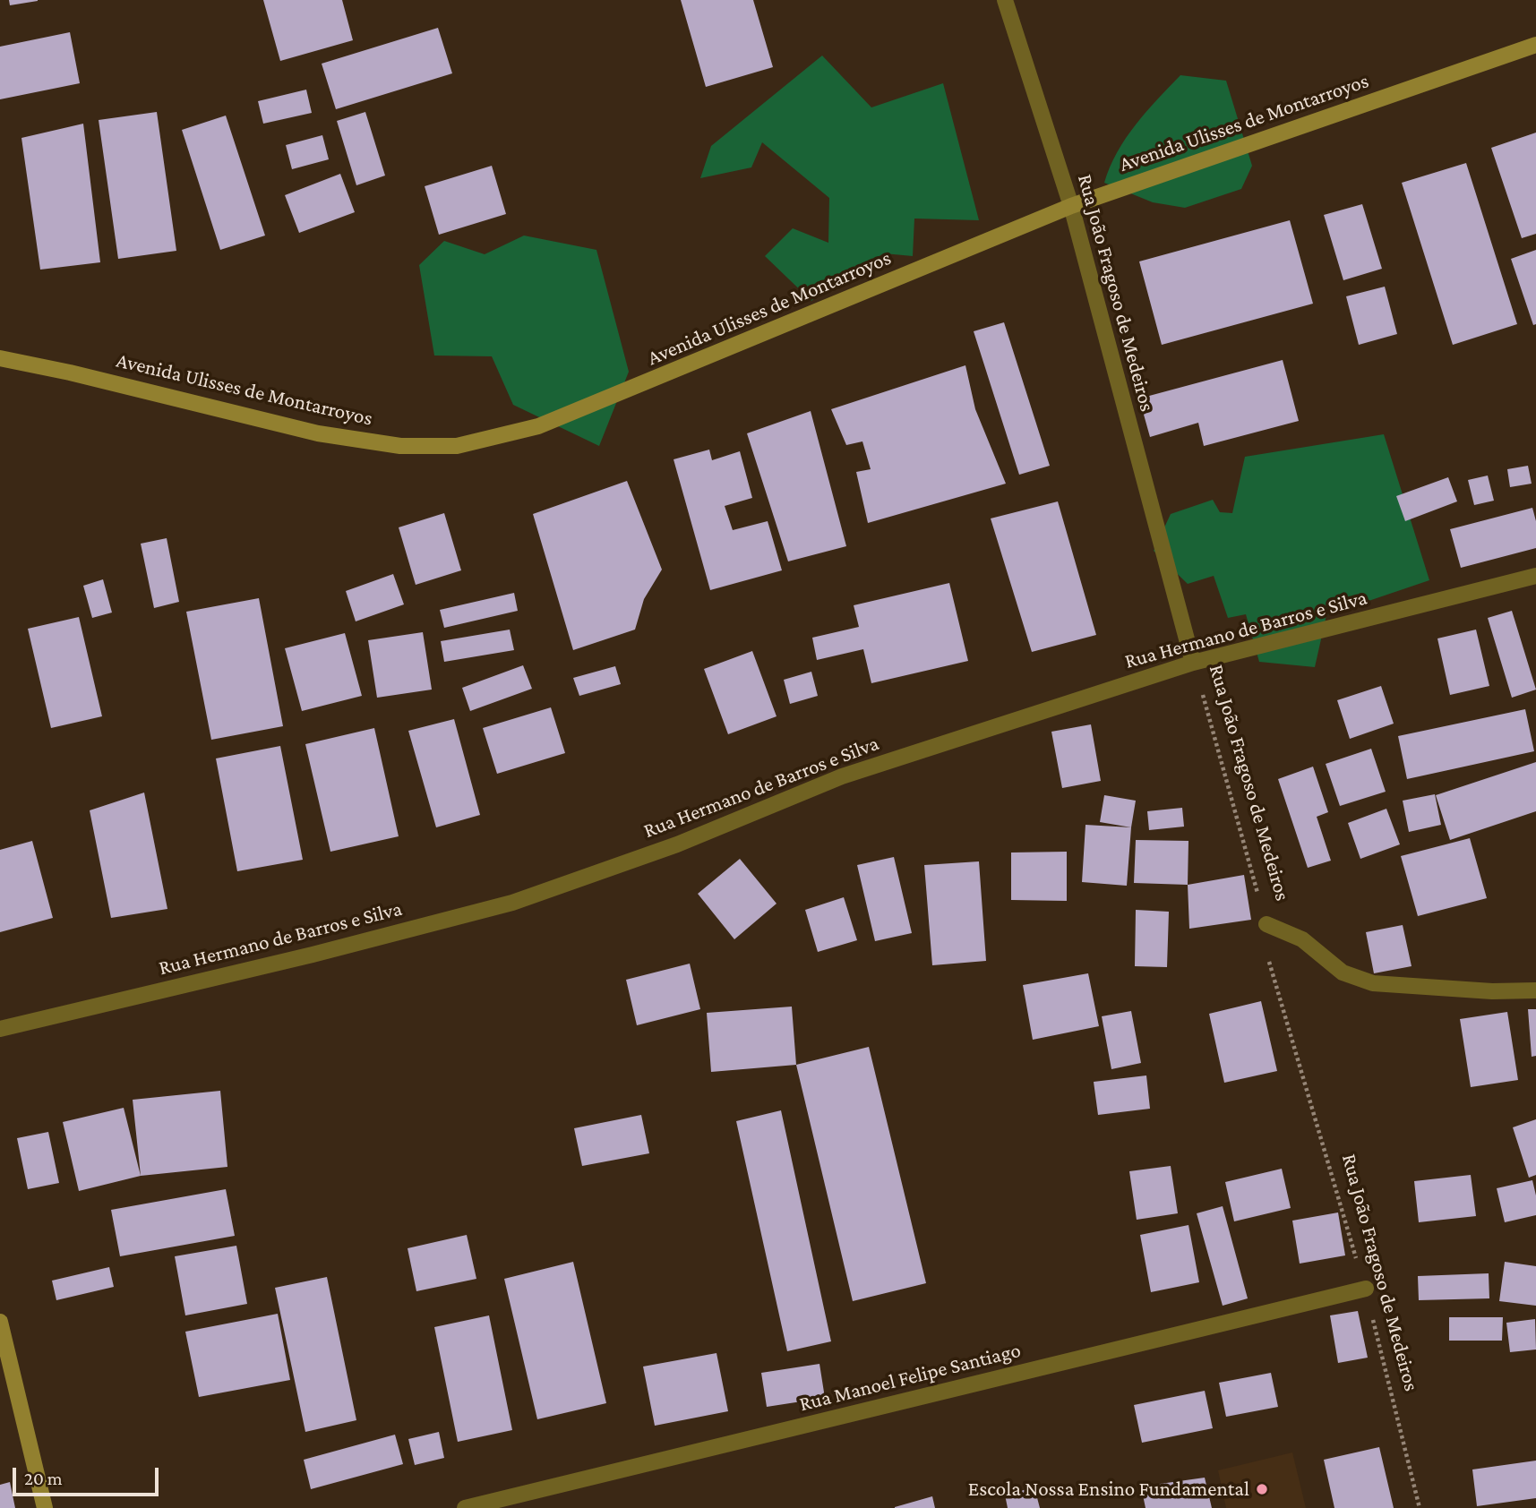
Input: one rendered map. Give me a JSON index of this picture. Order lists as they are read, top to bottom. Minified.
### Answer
{"streets":{"street":["Avenida Ulisses de Montarroyos","Rua João Fragoso de Medeiros","Rua Hermano de Barros e Silva","Rua Manoel Felipe Santiago"]},"crossings":[["Avenida Ulisses de Montarroyos","Rua João Fragoso de Medeiros"],["Rua João Fragoso de Medeiros","Rua Hermano de Barros e Silva"],["Rua João Fragoso de Medeiros","Rua Manoel Felipe Santiago"]],"places":["Escola Nossa Ensino Fundamental"],"scale_bar":"20 m"}
